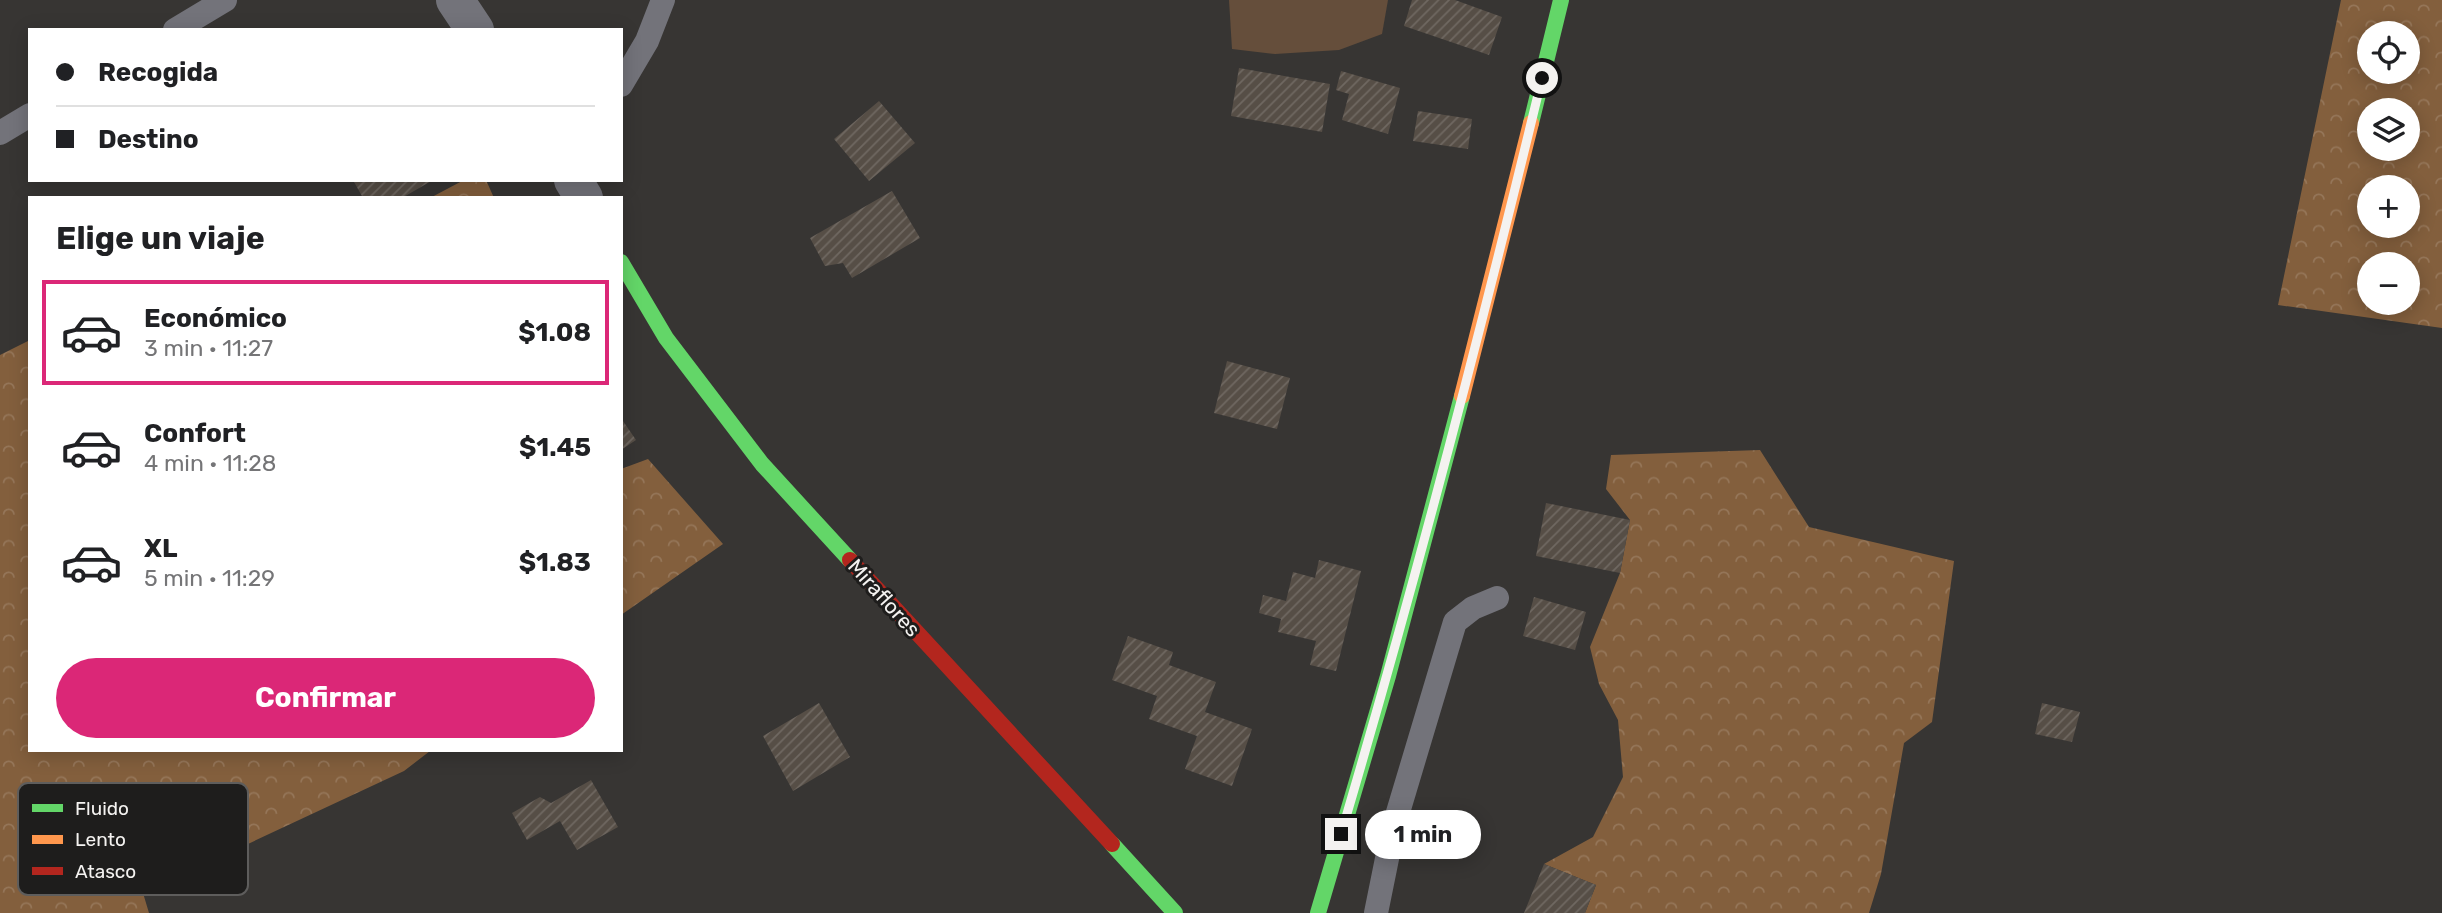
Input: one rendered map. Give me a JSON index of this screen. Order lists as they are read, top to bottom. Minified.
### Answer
{"streets":{"street":["Miraflores"]},"legend":["Fluido","Lento","Atasco"],"page":{"map_buttons":["+","−"],"banner":["Recogida","Destino"],"heading":"Elige un viaje","list":[{"name":"Económico","note":"3 min · 11:27","value":"$1.08"},{"name":"Confort","note":"4 min · 11:28","value":"$1.45"},{"name":"XL","note":"5 min · 11:29","value":"$1.83"}],"buttons":"Confirmar","bubble":"1 min"}}
